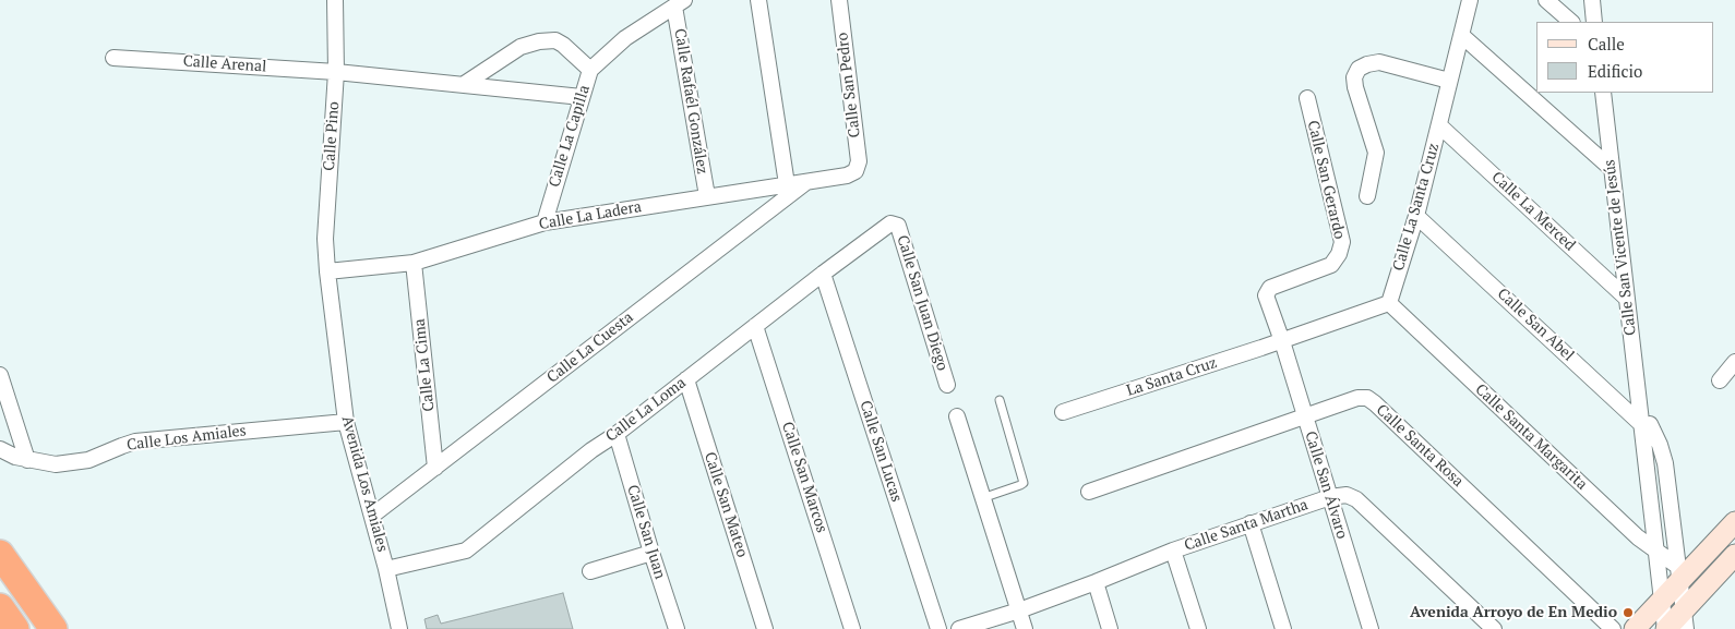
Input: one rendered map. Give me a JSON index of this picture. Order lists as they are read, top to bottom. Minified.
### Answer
{"streets":{"street":["Calle Arenal","Calle San Pedro","Calle Rafaél González","Calle Pino","Calle La Capilla","Calle San Gerardo","Calle La Santa Cruz","Calle La Merced","Calle La Ladera","Calle San Vicente de Jesús","Calle San Juan Diego","Calle San Abel","Calle La Cuesta","Calle La Cima","La Santa Cruz","Calle La Loma","Calle Santa Margarita","Calle Los Amiales","Calle Santa Rosa","Calle San Lucas","Calle San Marcos","Avenida Los Amiales","Calle San Álvaro","Calle San Mateo","Calle Santa Martha","Calle San Juan"]},"crossings":[["Calle Arenal","Calle Pino"],["Calle Arenal","Calle La Capilla"],["Calle San Pedro","Calle La Ladera"],["Calle Rafaél González","Calle La Capilla"],["Calle Rafaél González","Calle La Ladera"],["Calle Pino","Calle La Ladera"],["Calle Pino","Avenida Los Amiales"],["Calle La Capilla","Calle La Ladera"],["Calle San Gerardo","Calle San Álvaro"],["Calle La Santa Cruz","Calle La Merced"],["Calle La Santa Cruz","Calle San Abel"],["Calle La Santa Cruz","Calle Santa Margarita"],["Calle La Merced","Calle San Vicente de Jesús"],["Calle La Ladera","Calle La Cuesta"],["Calle La Ladera","Calle La Cima"],["Calle La Ladera","Avenida Los Amiales"],["Calle San Vicente de Jesús","Calle San Abel"],["Calle San Vicente de Jesús","Calle Santa Margarita"],["Calle San Juan Diego","Calle La Loma"],["Calle La Cuesta","Calle La Cima"],["Calle La Cuesta","Avenida Los Amiales"],["La Santa Cruz","Calle San Álvaro"],["Calle La Loma","Calle San Lucas"],["Calle La Loma","Calle San Marcos"],["Calle La Loma","Avenida Los Amiales"],["Calle La Loma","Calle San Mateo"],["Calle La Loma","Calle San Juan"],["Calle Los Amiales","Avenida Los Amiales"],["Calle Santa Rosa","Calle San Álvaro"],["Calle San Álvaro","Calle Santa Martha"]],"places":["Avenida Arroyo de En Medio"],"legend":["Calle","Edificio"]}
